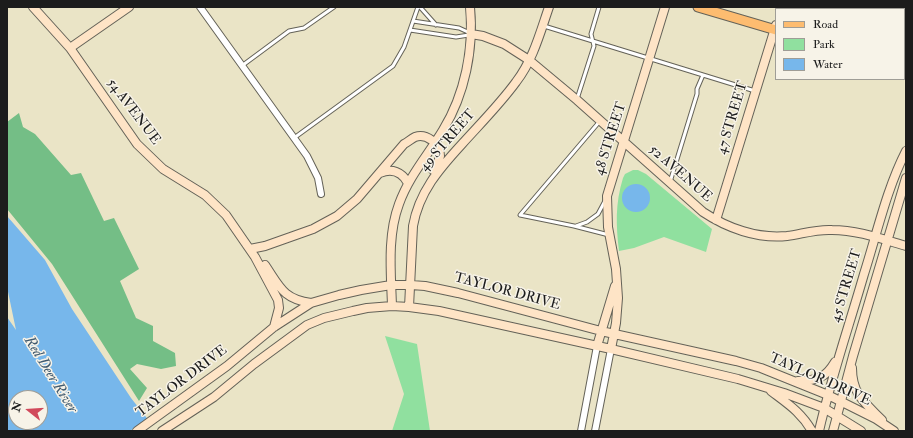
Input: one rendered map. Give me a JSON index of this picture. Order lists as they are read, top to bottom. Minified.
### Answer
{"streets":{"street":["54 AVENUE","47 STREET","48 STREET","49 STREET","52 AVENUE","45 STREET","TAYLOR DRIVE"]},"crossings":[["47 STREET","52 AVENUE"],["48 STREET","52 AVENUE"],["48 STREET","TAYLOR DRIVE"],["49 STREET","52 AVENUE"],["49 STREET","TAYLOR DRIVE"],["52 AVENUE","45 STREET"],["45 STREET","TAYLOR DRIVE"]],"water":["Red Deer River"],"legend":["Road","Park","Water"],"north":"left"}
